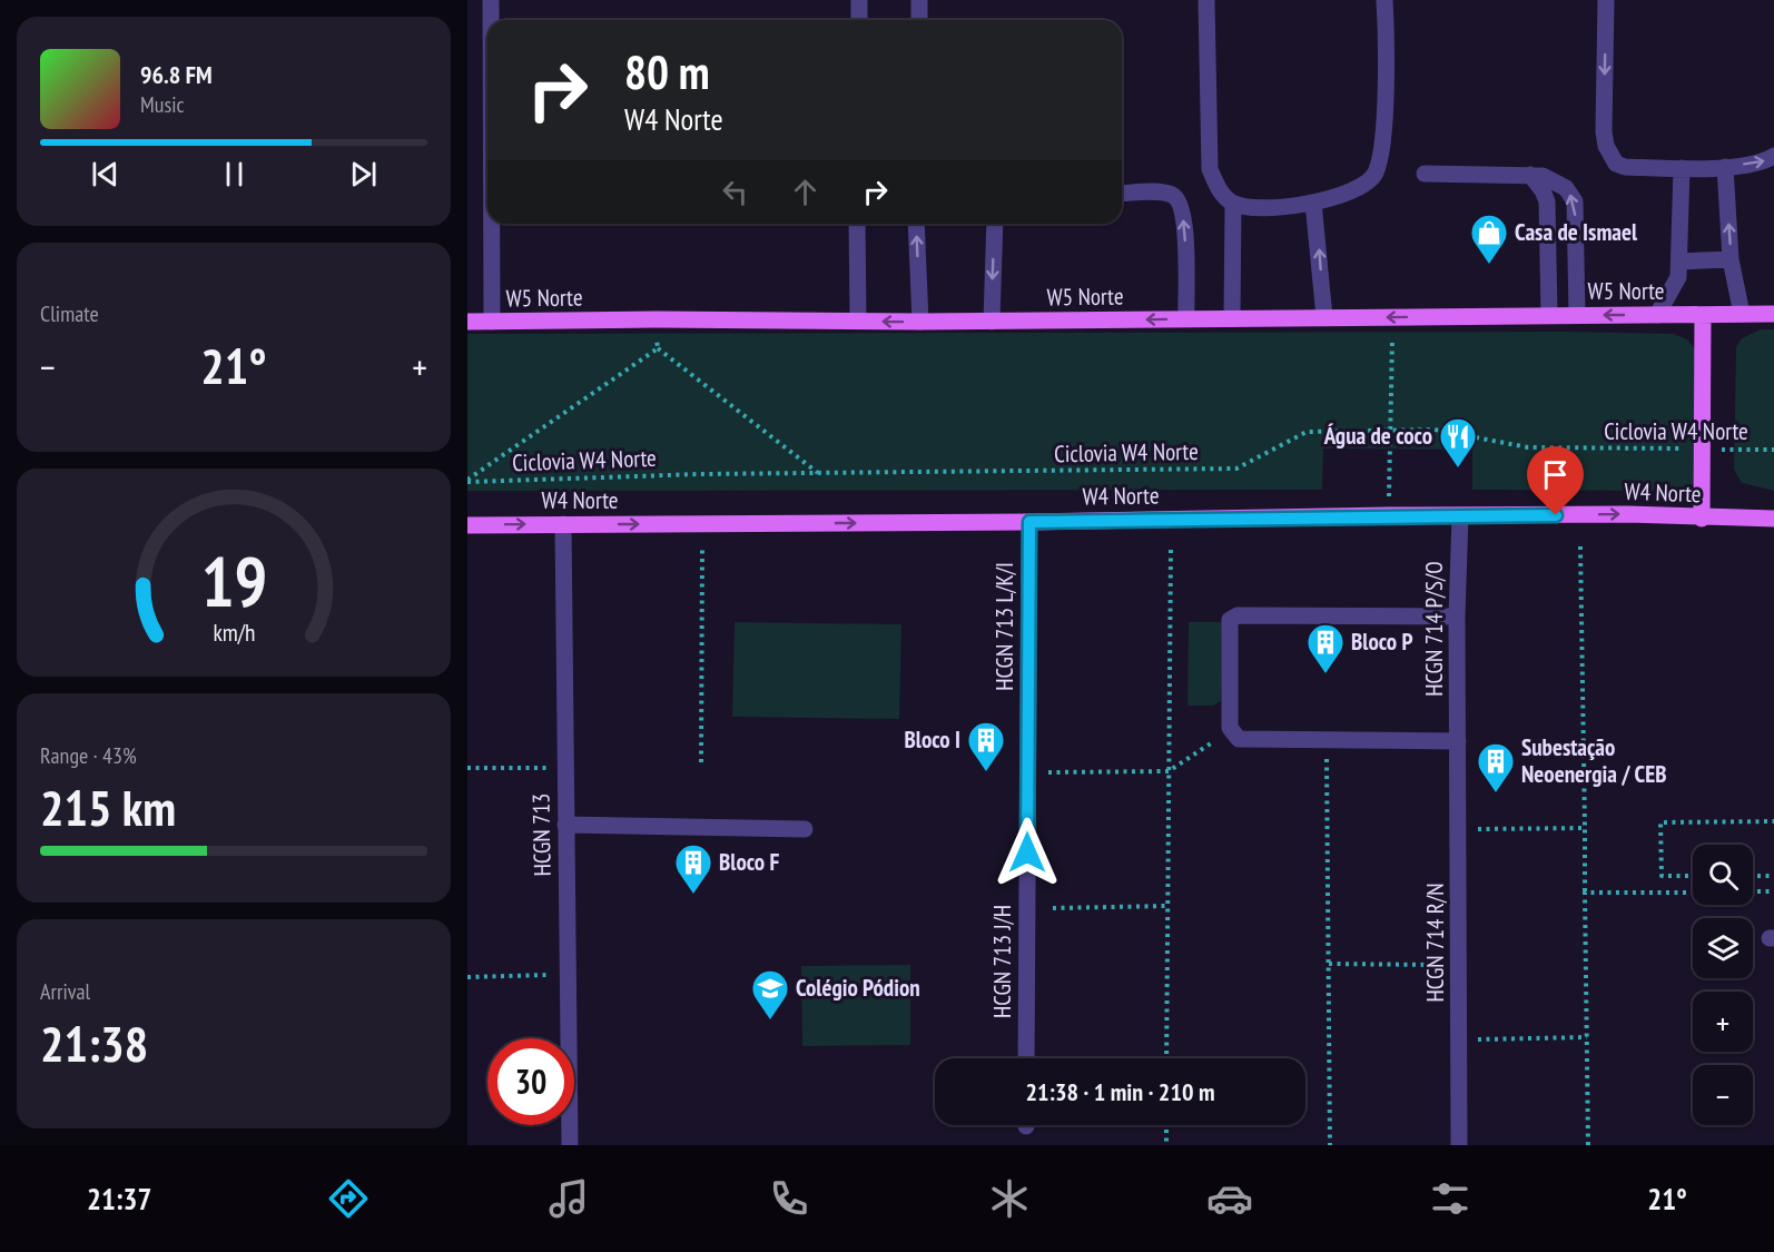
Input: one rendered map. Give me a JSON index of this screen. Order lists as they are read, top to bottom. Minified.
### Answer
{"streets":{"main road":["W5 Norte","W4 Norte"],"street":["HCGN 713 L/K/I","HCGN 714 P/S/O","HCGN 713","HCGN 714 R/N","HCGN 713 J/H"],"path":["Ciclovia W4 Norte"]},"crossings":[["W4 Norte","HCGN 713 L/K/I"],["W4 Norte","HCGN 714 P/S/O"],["W4 Norte","HCGN 713"],["HCGN 713 L/K/I","HCGN 713 J/H"],["HCGN 714 P/S/O","HCGN 714 R/N"]],"one_way":["W5 Norte","W4 Norte"],"places":{"shop":["Casa de Ismael"],"restaurant":["Água de coco"],"building":["Bloco P","Bloco I","Subestação Neoenergia / CEB","Bloco F"],"school or university":["Colégio Pódion"]},"page":{"turn":["80 m","W4 Norte"],"song":["96.8 FM","Music"],"tile":["Climate",["Range · 43%","215 km"],["Arrival","21:38"]],"heat":["−","21°","+"],"map_buttons":["+","−"],"limit":"30","trip":"21:38 · 1 min · 210 m","tabs":["21:37","21°"],"gauge":["19","km/h"]}}
